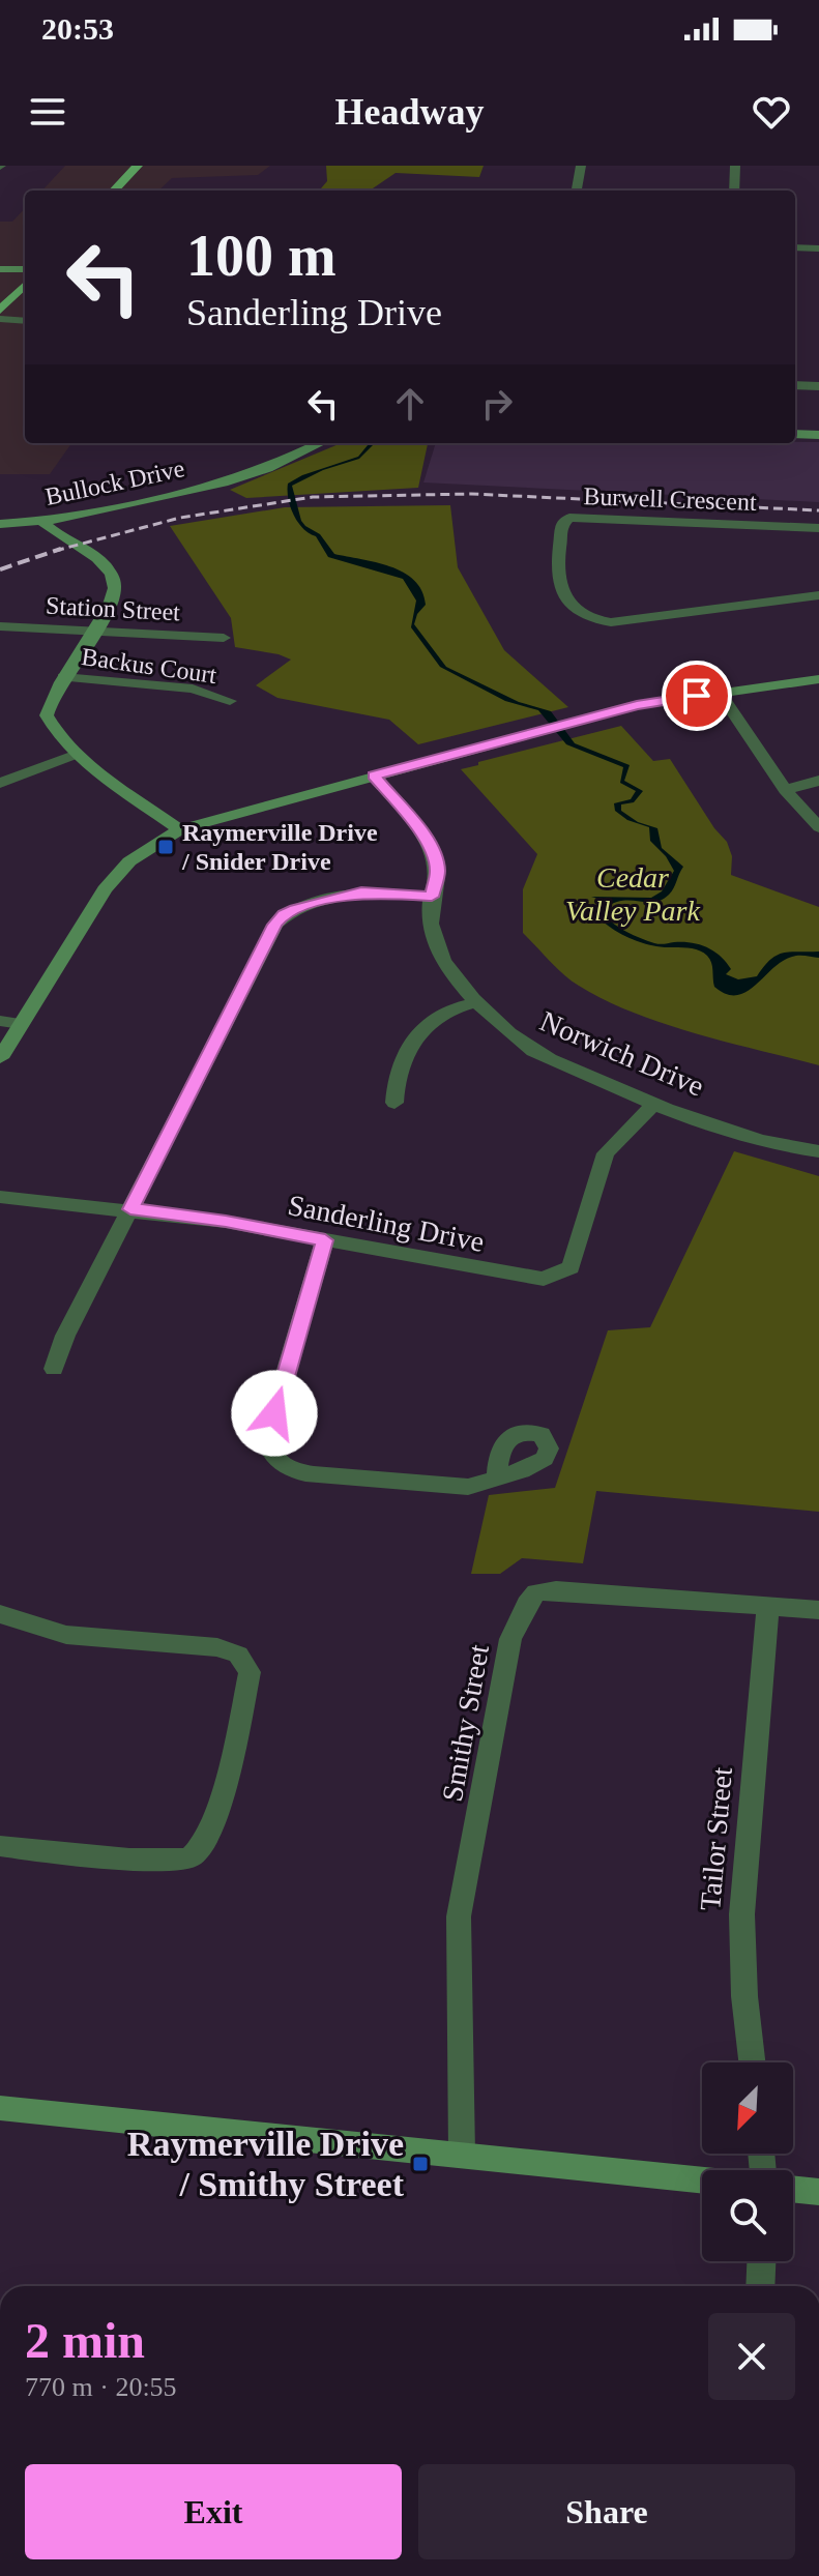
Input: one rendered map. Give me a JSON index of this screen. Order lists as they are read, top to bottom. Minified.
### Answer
{"streets":{"street":["Bullock Drive","Burwell Crescent","Station Street","Backus Court","Norwich Drive","Sanderling Drive","Smithy Street","Tailor Street"]},"crossings":[["Norwich Drive","Sanderling Drive"],["Smithy Street","Tailor Street"]],"parks":["Cedar Valley Park"],"places":{"transit":["Raymerville Drive / Snider Drive","Raymerville Drive / Smithy Street"]},"north":"bottom left","page":{"status":"20:53","header":"Headway","turn":["100 m","Sanderling Drive"],"heading":["2 min","770 m · 20:55"],"buttons":["Exit","Share"]}}
